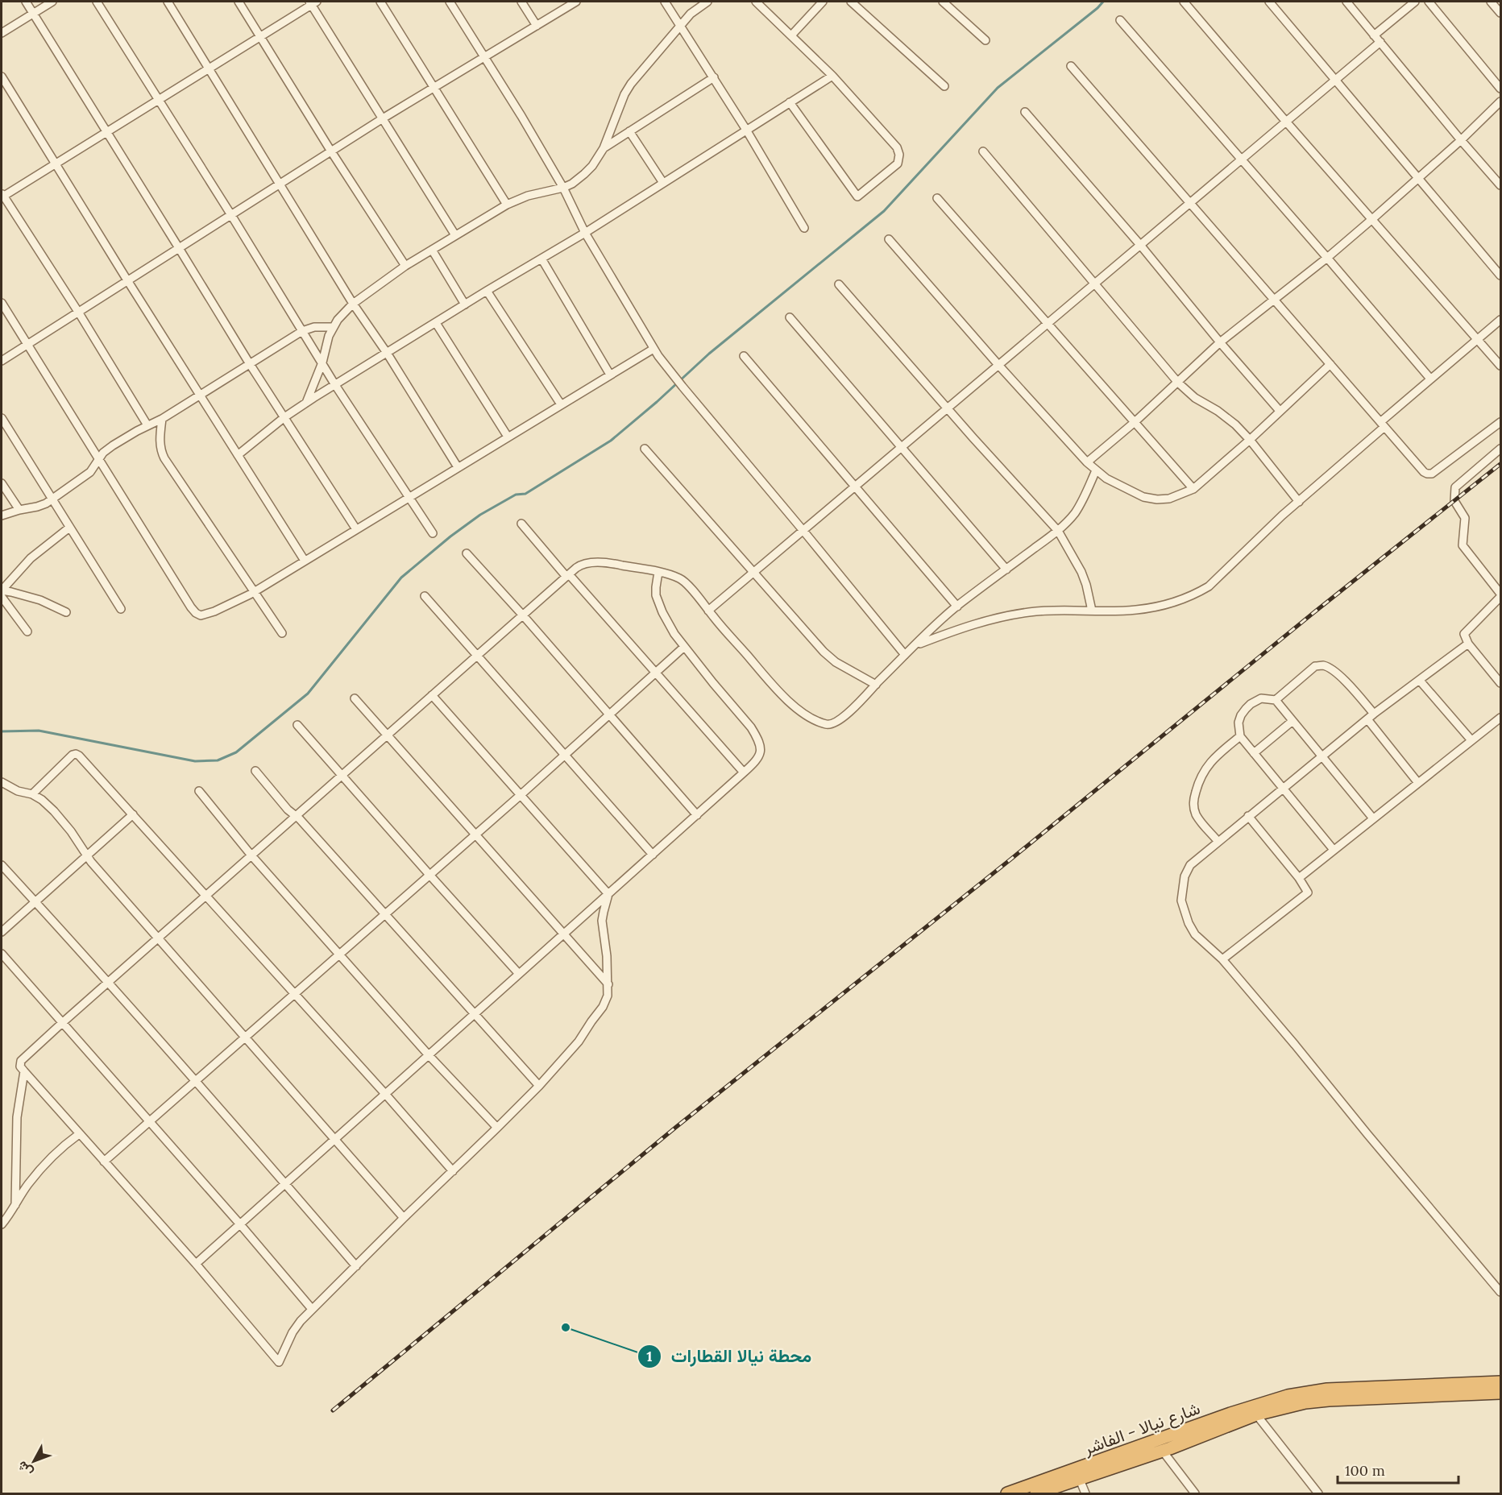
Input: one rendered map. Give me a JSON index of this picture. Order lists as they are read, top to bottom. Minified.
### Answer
{"streets":{"highway":["شارع نيالا - الفاشر"]},"places":["محطة نيالا القطارات"],"scale_bar":"100 m","north":"bottom left"}
